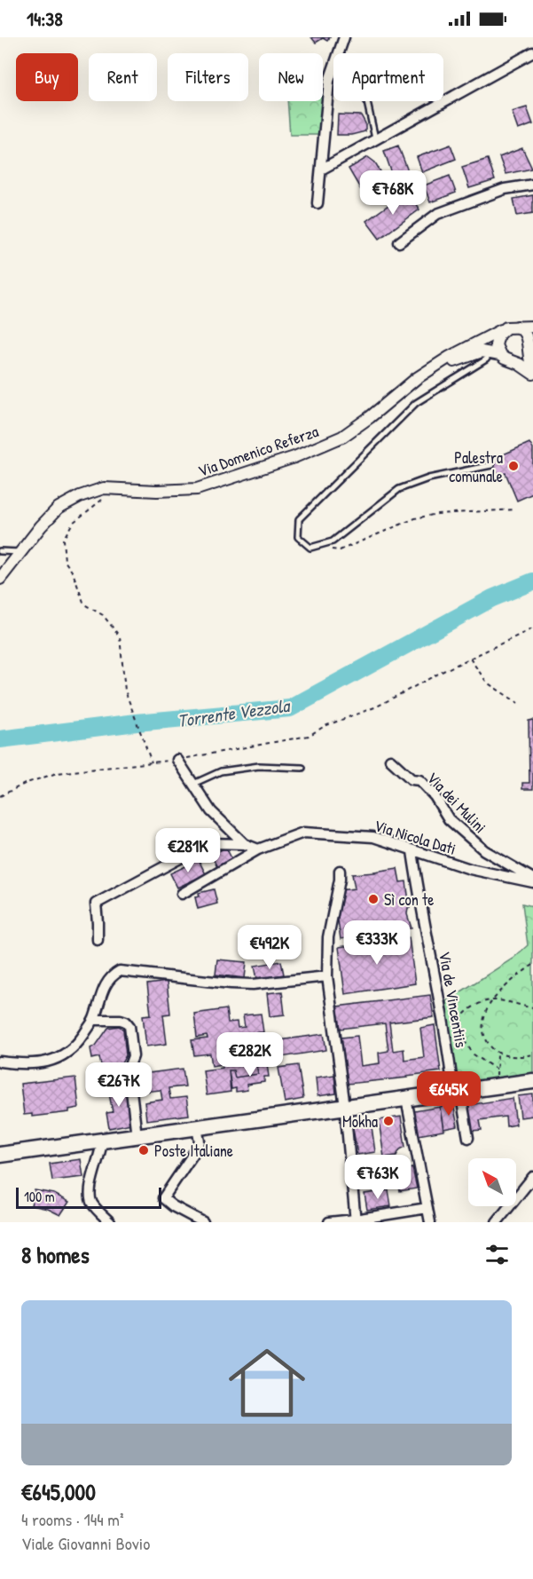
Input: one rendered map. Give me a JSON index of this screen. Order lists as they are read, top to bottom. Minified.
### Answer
{"streets":{"street":["Via Domenico Referza","Via dei Mulini","Via Nicola Dati","Via de Vincentiis"]},"crossings":[["Via dei Mulini","Via Nicola Dati"],["Via Nicola Dati","Via de Vincentiis"]],"water":["Torrente Vezzola"],"places":["Palestra comunale","Sì con te","Mokha","Poste Italiane"],"scale_bar":"100 m","north":"top left","page":{"status":"14:38","chip":["Buy","Rent","Filters","New","Apartment"],"price":["€768K","€281K","€333K","€492K","€282K","€267K","€645K","€763K"],"scale":"100 m","heading":"8 homes","list":[{"name":"€645,000","note":"4 rooms · 144 m² · Viale Giovanni Bovio"}]}}
